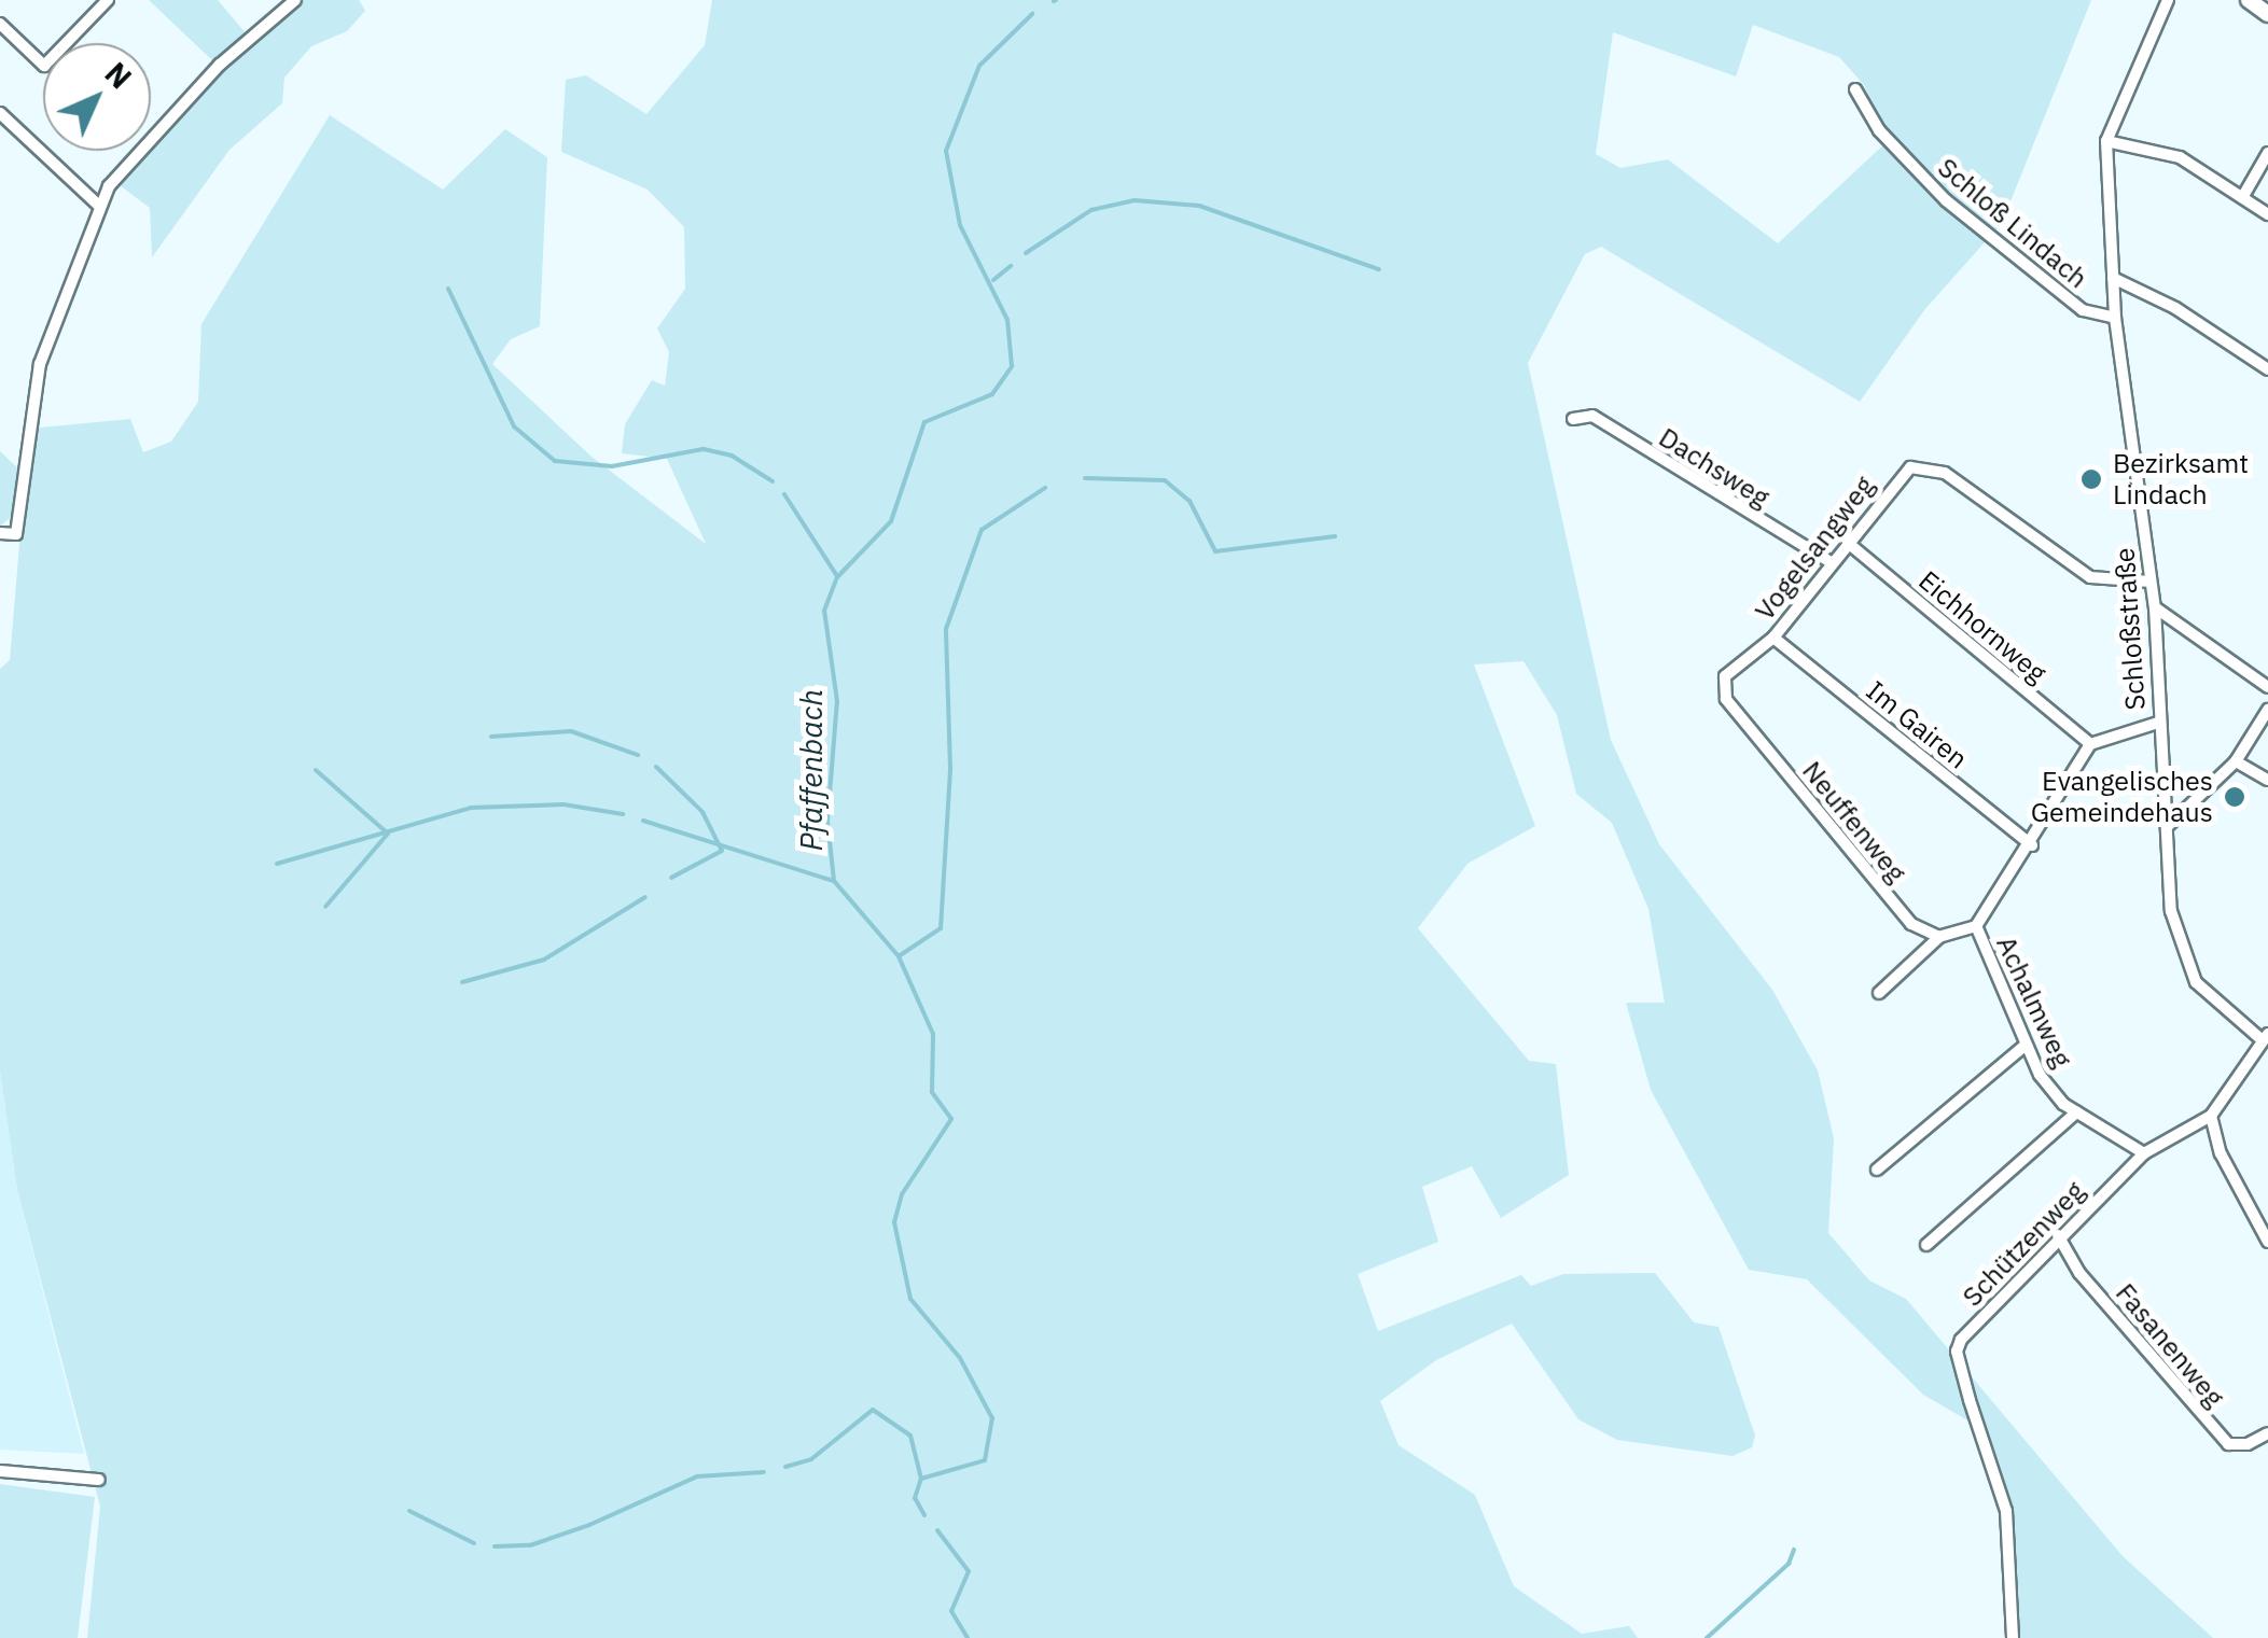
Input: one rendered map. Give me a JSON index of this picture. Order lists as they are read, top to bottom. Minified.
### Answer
{"streets":{"street":["Schloß Lindach","Dachsweg","Vogelsangweg","Eichhornweg","Schloßstraße","Im Gairen","Neuffenweg","Achalmweg","Schützenweg","Fasanenweg"]},"crossings":[["Schloß Lindach","Schloßstraße"],["Dachsweg","Vogelsangweg"],["Vogelsangweg","Eichhornweg"],["Vogelsangweg","Schloßstraße"],["Vogelsangweg","Im Gairen"],["Vogelsangweg","Neuffenweg"],["Eichhornweg","Achalmweg"],["Im Gairen","Achalmweg"],["Achalmweg","Schützenweg"],["Schützenweg","Fasanenweg"]],"water":["Pfaffenbach"],"places":["Bezirksamt Lindach","Evangelisches Gemeindehaus"],"north":"top right"}
